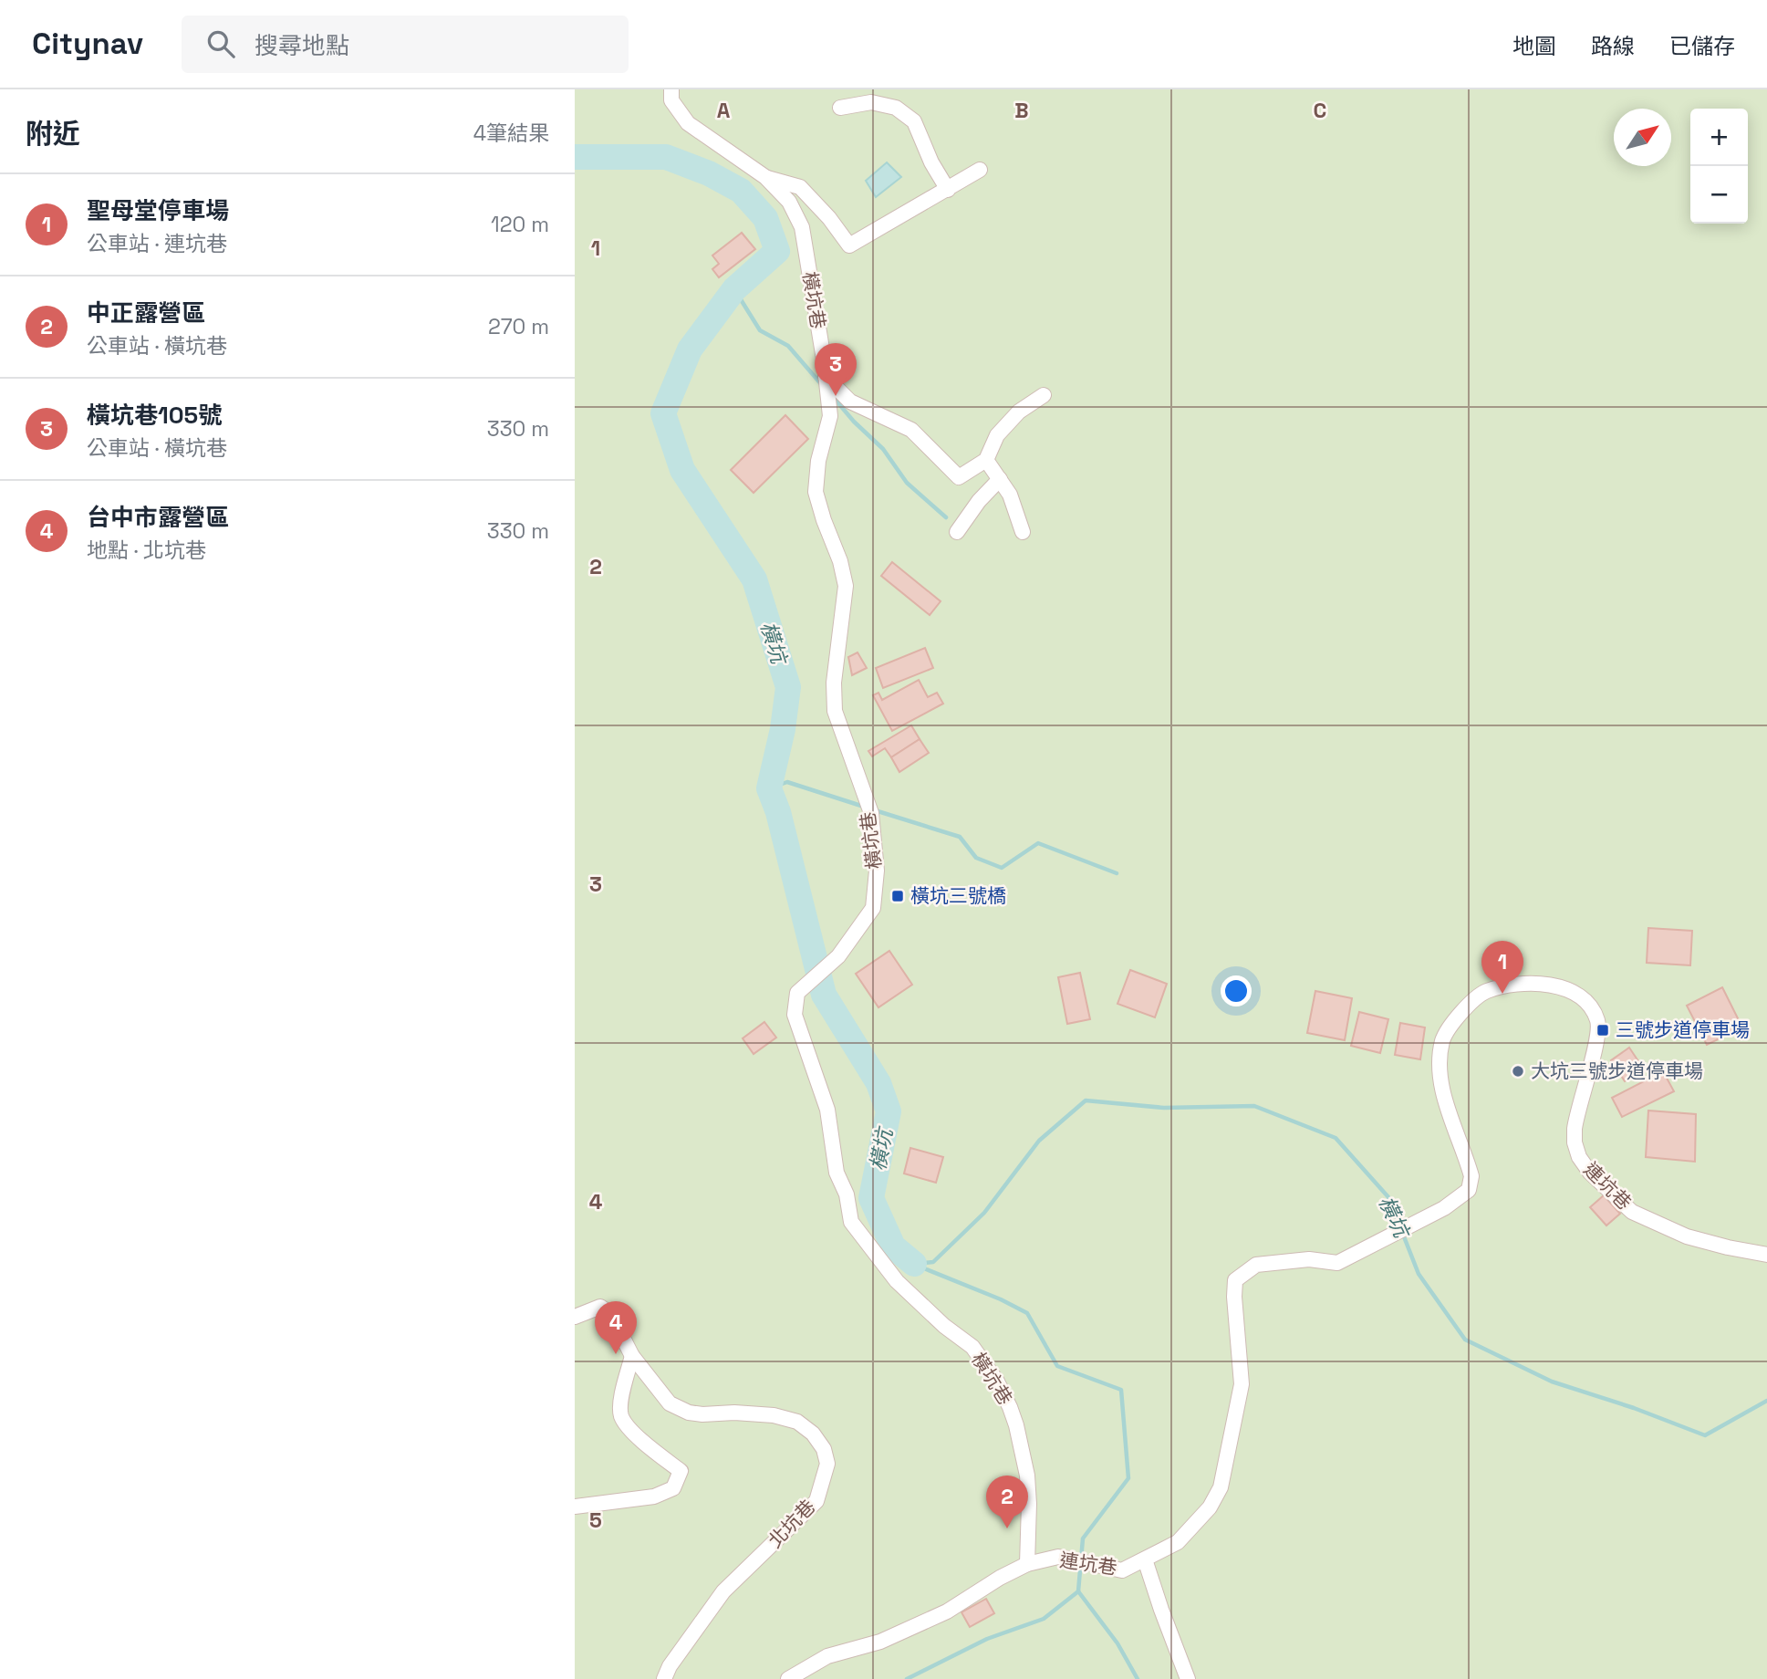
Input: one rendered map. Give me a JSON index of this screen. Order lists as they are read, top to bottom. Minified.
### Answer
{"streets":{"street":["橫坑巷","連坑巷","北坑巷"]},"crossings":[["橫坑巷","連坑巷"]],"water":["橫坑"],"places":{"transit":["橫坑三號橋","三號步道停車場"],"other":["大坑三號步道停車場"]},"north":"top right","page":{"header":"Citynav","search":"搜尋地點","nav":["地圖","路線","已儲存"],"heading":["附近","4筆結果"],"map_buttons":["+","−"],"list":[{"mark":"1","name":"聖母堂停車場","note":"公車站 · 連坑巷","value":"120 m"},{"mark":"2","name":"中正露營區","note":"公車站 · 橫坑巷","value":"270 m"},{"mark":"3","name":"橫坑巷105號","note":"公車站 · 橫坑巷","value":"330 m"},{"mark":"4","name":"台中市露營區","note":"地點 · 北坑巷","value":"330 m"}],"pins":["3","1","4","2"]},"grid":{"columns":["A","B","C"],"rows":["1","2","3","4","5"]}}
